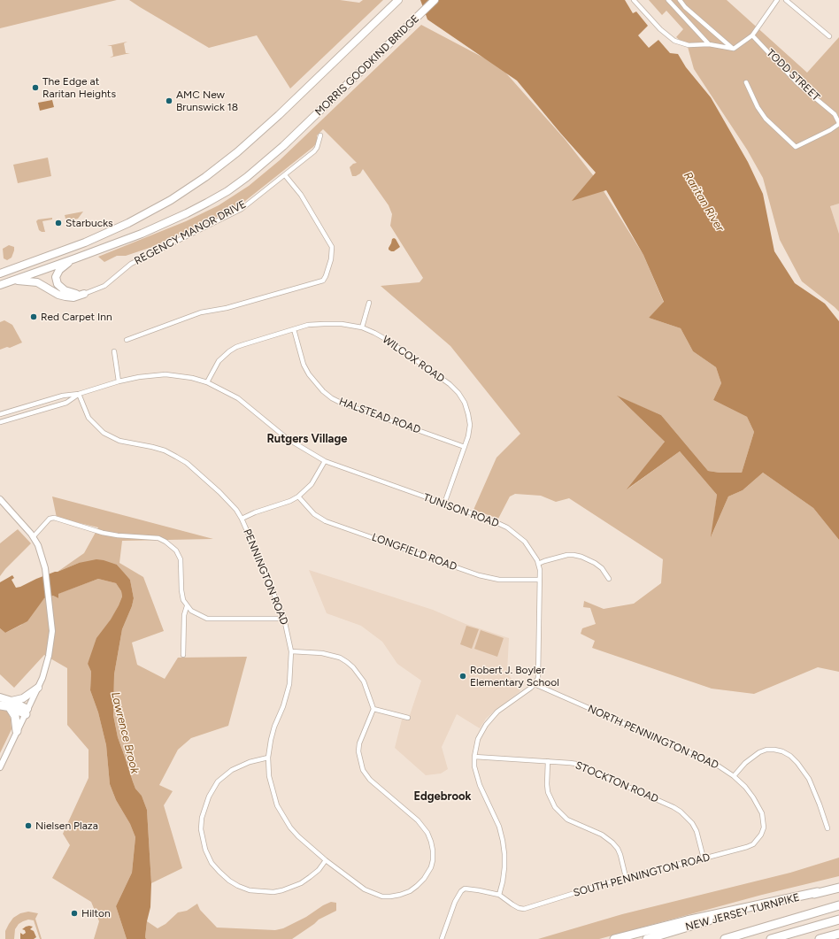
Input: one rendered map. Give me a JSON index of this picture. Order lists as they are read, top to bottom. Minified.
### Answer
{"streets":{"highway":["MORRIS GOODKIND BRIDGE","NEW JERSEY TURNPIKE"],"street":["TODD STREET","REGENCY MANOR DRIVE","WILCOX ROAD","HALSTEAD ROAD","TUNISON ROAD","LONGFIELD ROAD","PENNINGTON ROAD","NORTH PENNINGTON ROAD","STOCKTON ROAD","SOUTH PENNINGTON ROAD"]},"crossings":[["WILCOX ROAD","HALSTEAD ROAD"],["WILCOX ROAD","TUNISON ROAD"],["TUNISON ROAD","LONGFIELD ROAD"],["TUNISON ROAD","PENNINGTON ROAD"],["TUNISON ROAD","NORTH PENNINGTON ROAD"],["NORTH PENNINGTON ROAD","SOUTH PENNINGTON ROAD"],["STOCKTON ROAD","SOUTH PENNINGTON ROAD"]],"districts":["Rutgers Village","Edgebrook"],"water":["Raritan River","Lawrence Brook"],"places":["The Edge at Raritan Heights","AMC New Brunswick 18","Starbucks","Red Carpet Inn","Robert J. Boyler Elementary School","Nielsen Plaza","Hilton"]}
